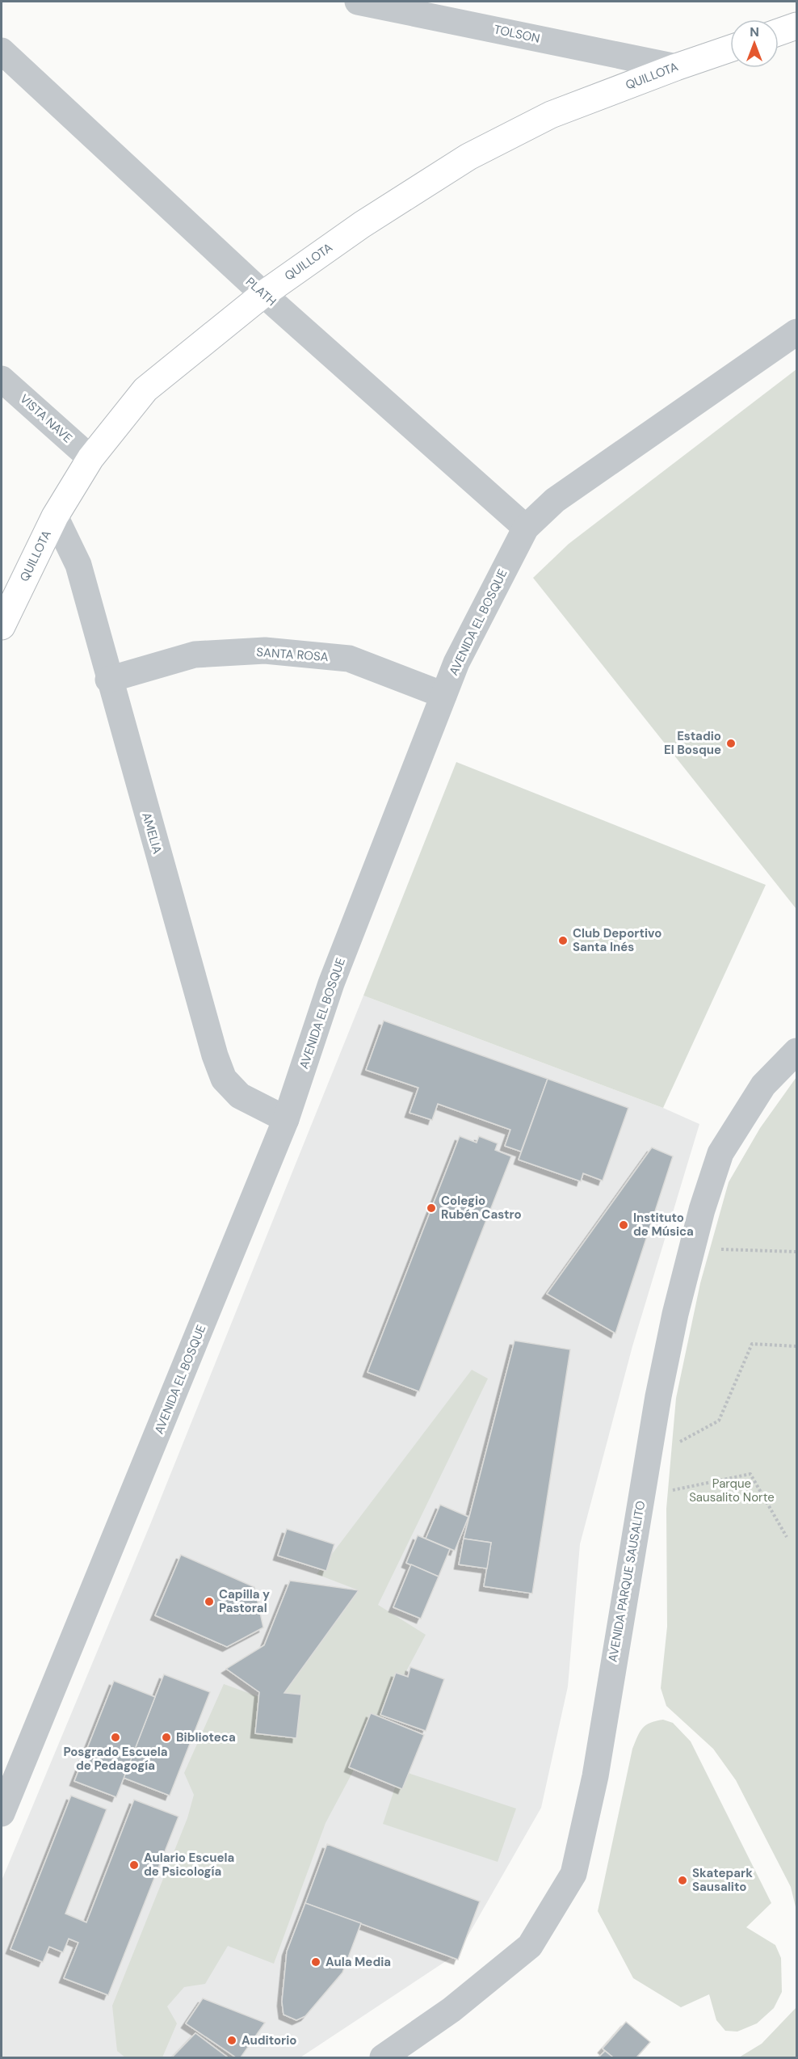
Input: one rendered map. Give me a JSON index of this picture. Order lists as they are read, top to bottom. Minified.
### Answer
{"streets":{"main road":["QUILLOTA"],"street":["TOLSON","PLATH","VISTA NAVE","AVENIDA EL BOSQUE","SANTA ROSA","AMELIA","AVENIDA PARQUE SAUSALITO"]},"crossings":[["TOLSON","QUILLOTA"],["QUILLOTA","PLATH"],["QUILLOTA","VISTA NAVE"],["QUILLOTA","AMELIA"],["PLATH","AVENIDA EL BOSQUE"],["AVENIDA EL BOSQUE","SANTA ROSA"],["AVENIDA EL BOSQUE","AMELIA"],["SANTA ROSA","AMELIA"]],"parks":["Parque Sausalito Norte"],"places":["Estadio El Bosque","Club Deportivo Santa Inés","Colegio Rubén Castro","Instituto de Música","Capilla y Pastoral","Posgrado Escuela de Pedagogía","Biblioteca","Aulario Escuela de Psicología","Skatepark Sausalito","Aula Media","Auditorio"],"north":"top"}
